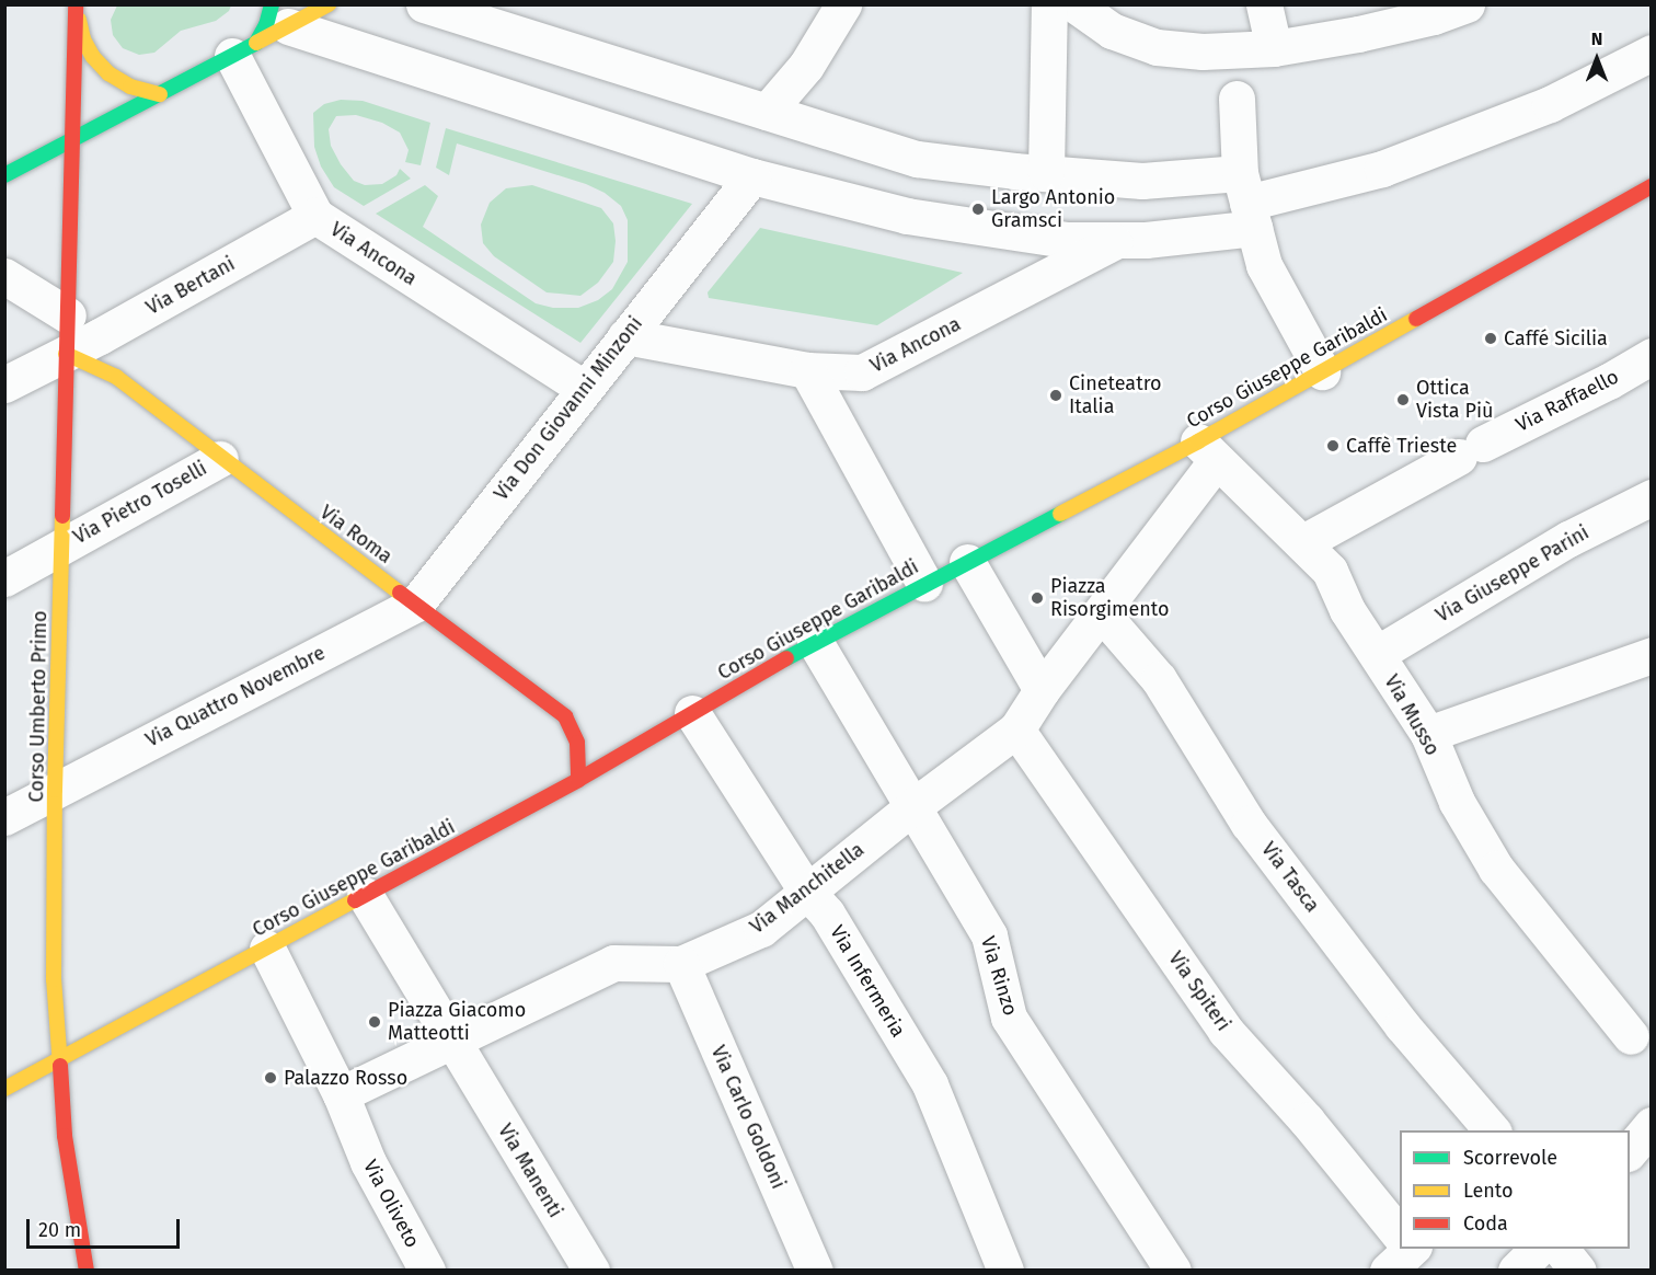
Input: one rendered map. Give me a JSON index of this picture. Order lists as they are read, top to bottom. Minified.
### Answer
{"streets":{"street":["Via Ancona","Via Bertani","Corso Giuseppe Garibaldi","Via Raffaello","Via Don Giovanni Minzoni","Via Pietro Toselli","Via Roma","Via Giuseppe Parini","Via Quattro Novembre","Corso Umberto Primo","Via Musso","Via Tasca","Via Manchitella","Via Rinzo","Via Infermeria","Via Spiteri","Via Carlo Goldoni","Via Manenti","Via Oliveto"]},"crossings":[["Via Ancona","Via Bertani"],["Via Ancona","Via Don Giovanni Minzoni"],["Via Bertani","Via Roma"],["Via Bertani","Corso Umberto Primo"],["Corso Giuseppe Garibaldi","Via Roma"],["Corso Giuseppe Garibaldi","Corso Umberto Primo"],["Corso Giuseppe Garibaldi","Via Musso"],["Corso Giuseppe Garibaldi","Via Rinzo"],["Corso Giuseppe Garibaldi","Via Infermeria"],["Corso Giuseppe Garibaldi","Via Manenti"],["Corso Giuseppe Garibaldi","Via Oliveto"],["Via Raffaello","Via Musso"],["Via Don Giovanni Minzoni","Via Roma"],["Via Don Giovanni Minzoni","Via Quattro Novembre"],["Via Pietro Toselli","Via Roma"],["Via Pietro Toselli","Corso Umberto Primo"],["Via Roma","Via Quattro Novembre"],["Via Roma","Corso Umberto Primo"],["Via Giuseppe Parini","Via Musso"],["Via Quattro Novembre","Corso Umberto Primo"],["Via Manchitella","Via Rinzo"],["Via Manchitella","Via Infermeria"],["Via Manchitella","Via Spiteri"],["Via Manchitella","Via Carlo Goldoni"],["Via Manchitella","Via Manenti"],["Via Manchitella","Via Oliveto"]],"places":["Largo Antonio Gramsci","Caffé Sicilia","Cineteatro Italia","Ottica Vista Più","Caffè Trieste","Piazza Risorgimento","Piazza Giacomo Matteotti","Palazzo Rosso"],"legend":["Scorrevole","Lento","Coda"],"scale_bar":"20 m","north":"top"}
